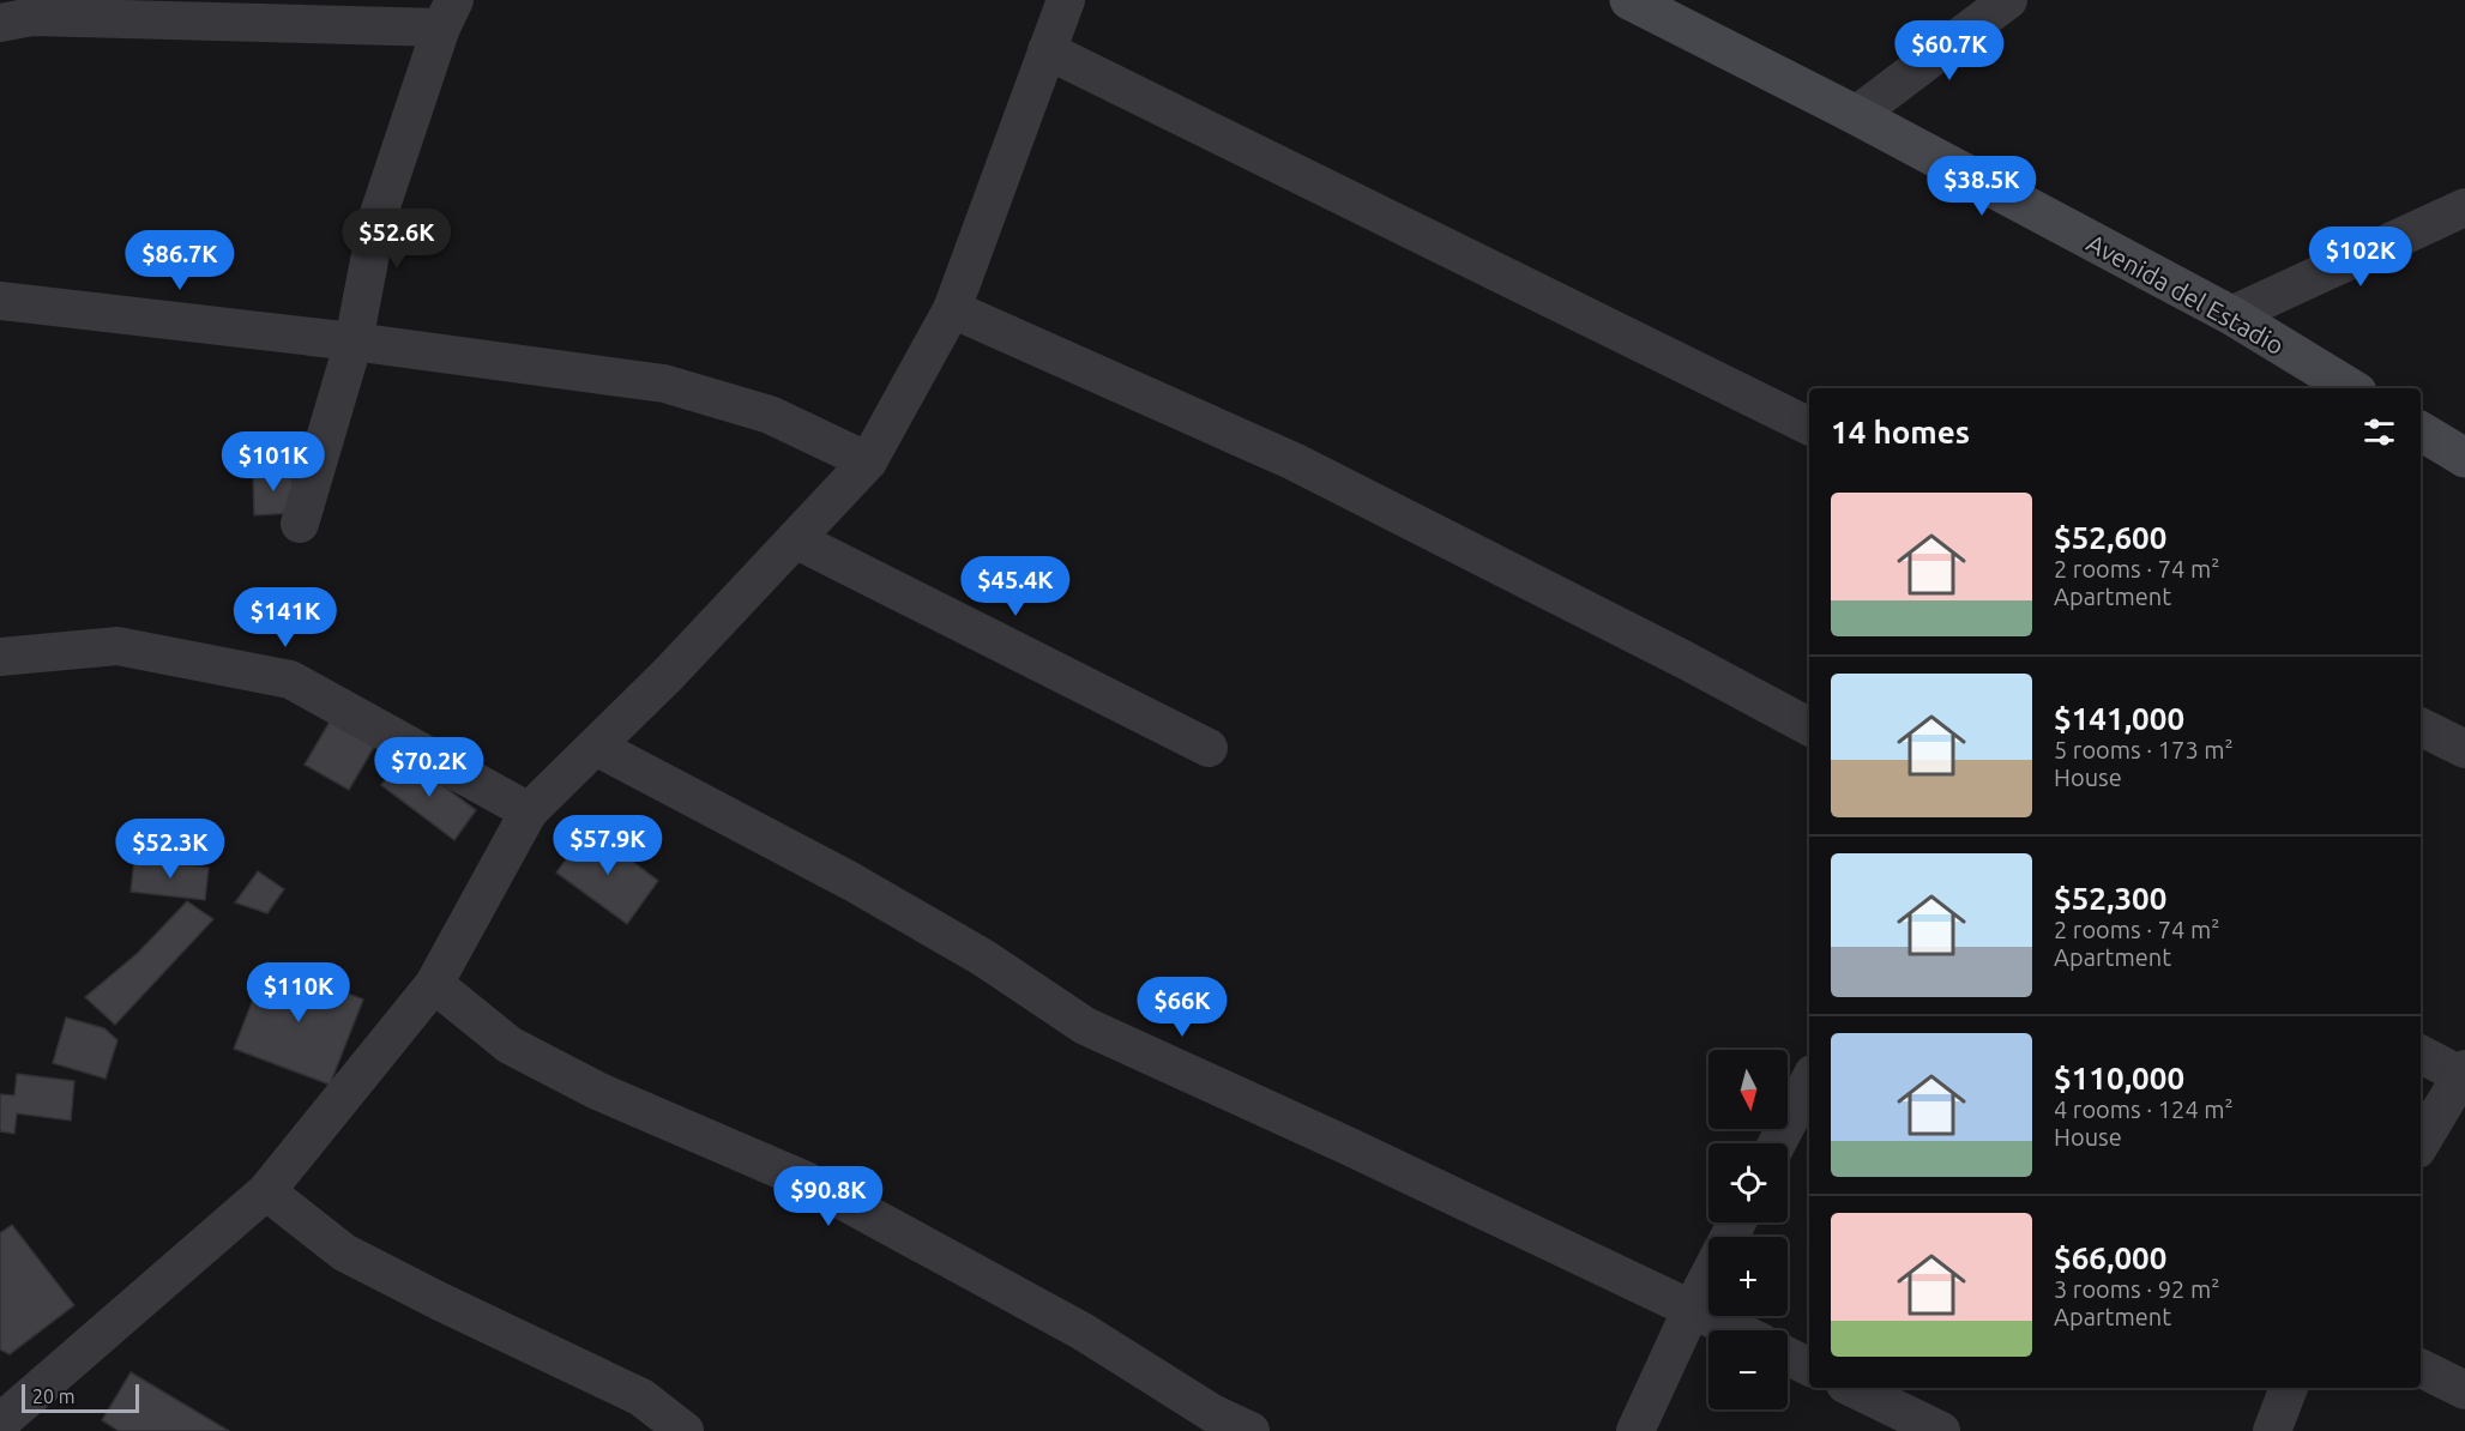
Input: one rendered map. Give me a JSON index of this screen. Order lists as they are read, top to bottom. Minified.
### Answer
{"streets":{"street":["Avenida del Estadio"]},"scale_bar":"20 m","north":"bottom","page":{"price":["$60.7K","$38.5K","$52.6K","$102K","$86.7K","$101K","$45.4K","$141K","$70.2K","$57.9K","$52.3K","$110K","$66K","$90.8K"],"heading":"14 homes","list":[{"name":"$52,600","note":"2 rooms · 74 m² · Apartment"},{"name":"$141,000","note":"5 rooms · 173 m² · House"},{"name":"$52,300","note":"2 rooms · 74 m² · Apartment"},{"name":"$110,000","note":"4 rooms · 124 m² · House"},{"name":"$66,000","note":"3 rooms · 92 m² · Apartment"}],"map_buttons":["+","−"],"scale":"20 m"}}
